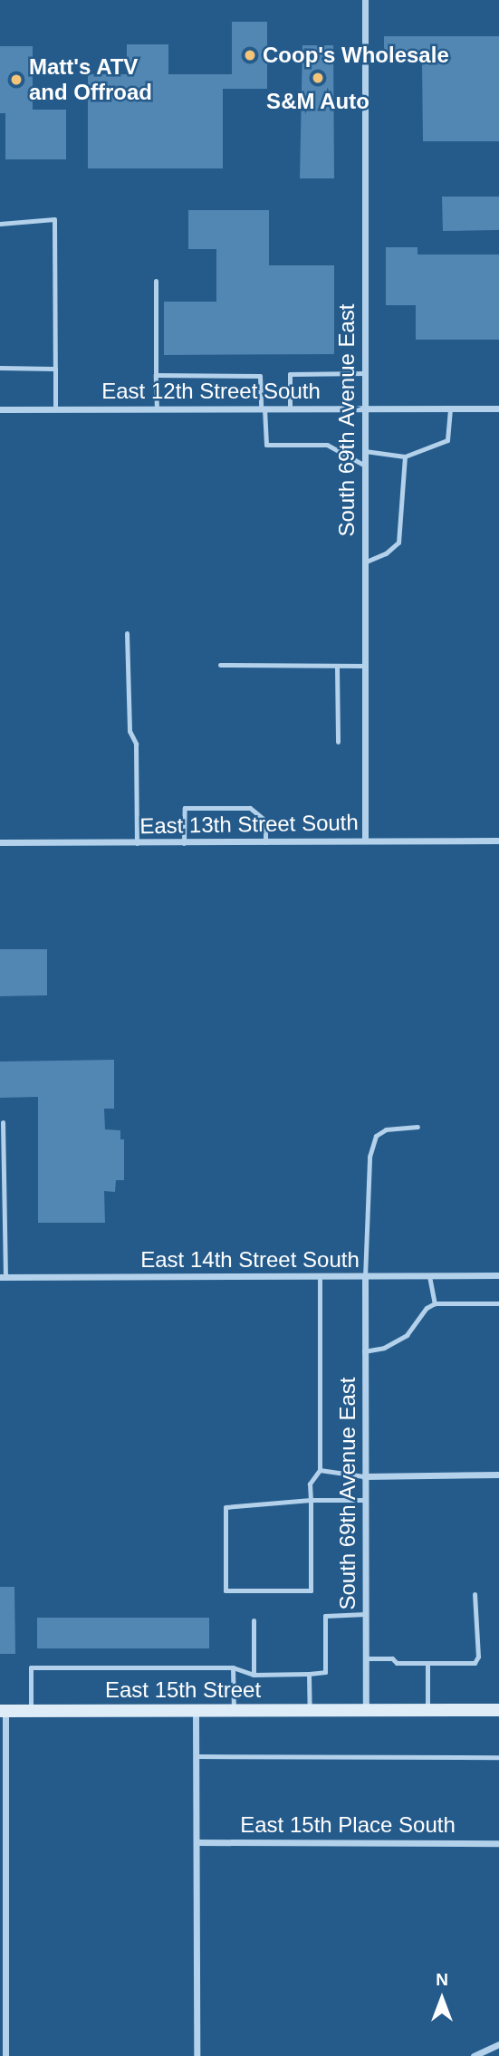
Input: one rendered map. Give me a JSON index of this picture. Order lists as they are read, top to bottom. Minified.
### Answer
{"streets":{"main road":["East 15th Street"],"street":["East 12th Street South","South 69th Avenue East","East 13th Street South","East 14th Street South","East 15th Place South"]},"crossings":[["East 12th Street South","South 69th Avenue East"],["South 69th Avenue East","East 13th Street South"],["South 69th Avenue East","East 14th Street South"],["South 69th Avenue East","East 15th Street"]],"places":["Coop's Wholesale","S&M Auto","Matt's ATV and Offroad"],"north":"top"}
